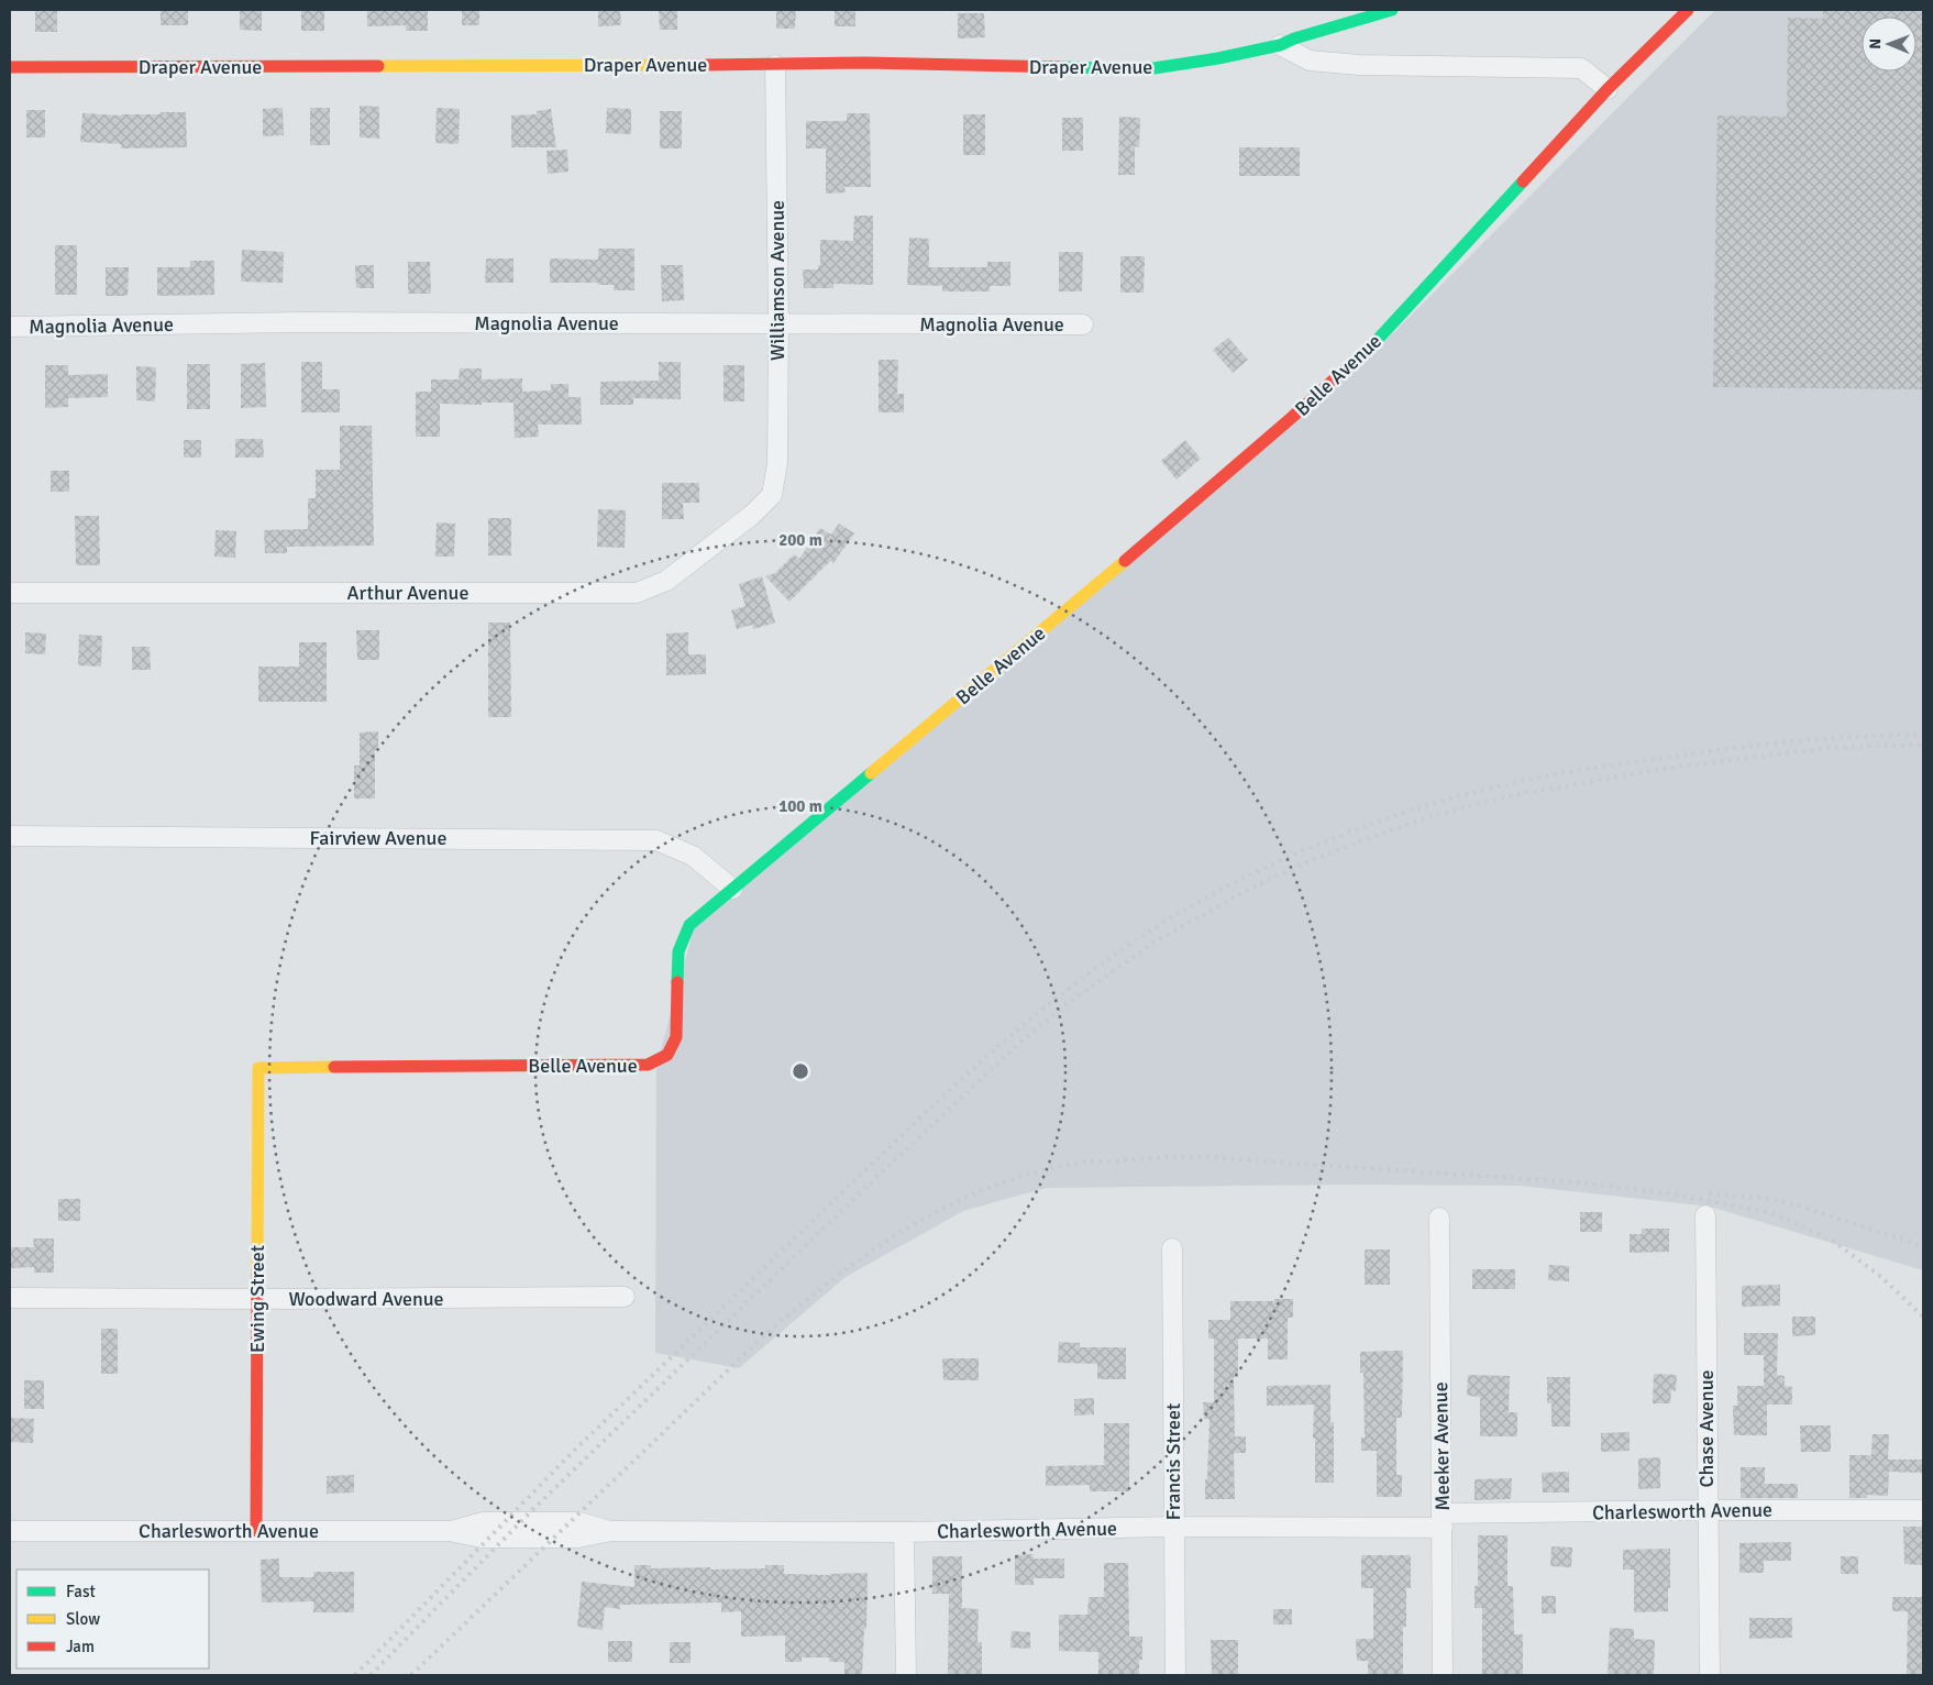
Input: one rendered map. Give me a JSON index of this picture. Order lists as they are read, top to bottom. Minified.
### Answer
{"streets":{"street":["Draper Avenue","Williamson Avenue","Magnolia Avenue","Belle Avenue","Arthur Avenue","Fairview Avenue","Ewing Street","Woodward Avenue","Chase Avenue","Meeker Avenue","Francis Street","Charlesworth Avenue"]},"crossings":[["Draper Avenue","Williamson Avenue"],["Williamson Avenue","Magnolia Avenue"],["Williamson Avenue","Arthur Avenue"],["Belle Avenue","Fairview Avenue"],["Belle Avenue","Ewing Street"],["Ewing Street","Woodward Avenue"],["Ewing Street","Charlesworth Avenue"],["Chase Avenue","Charlesworth Avenue"],["Meeker Avenue","Charlesworth Avenue"],["Francis Street","Charlesworth Avenue"]],"legend":["Fast","Slow","Jam"],"north":"left","rings":["200 m","100 m"]}
